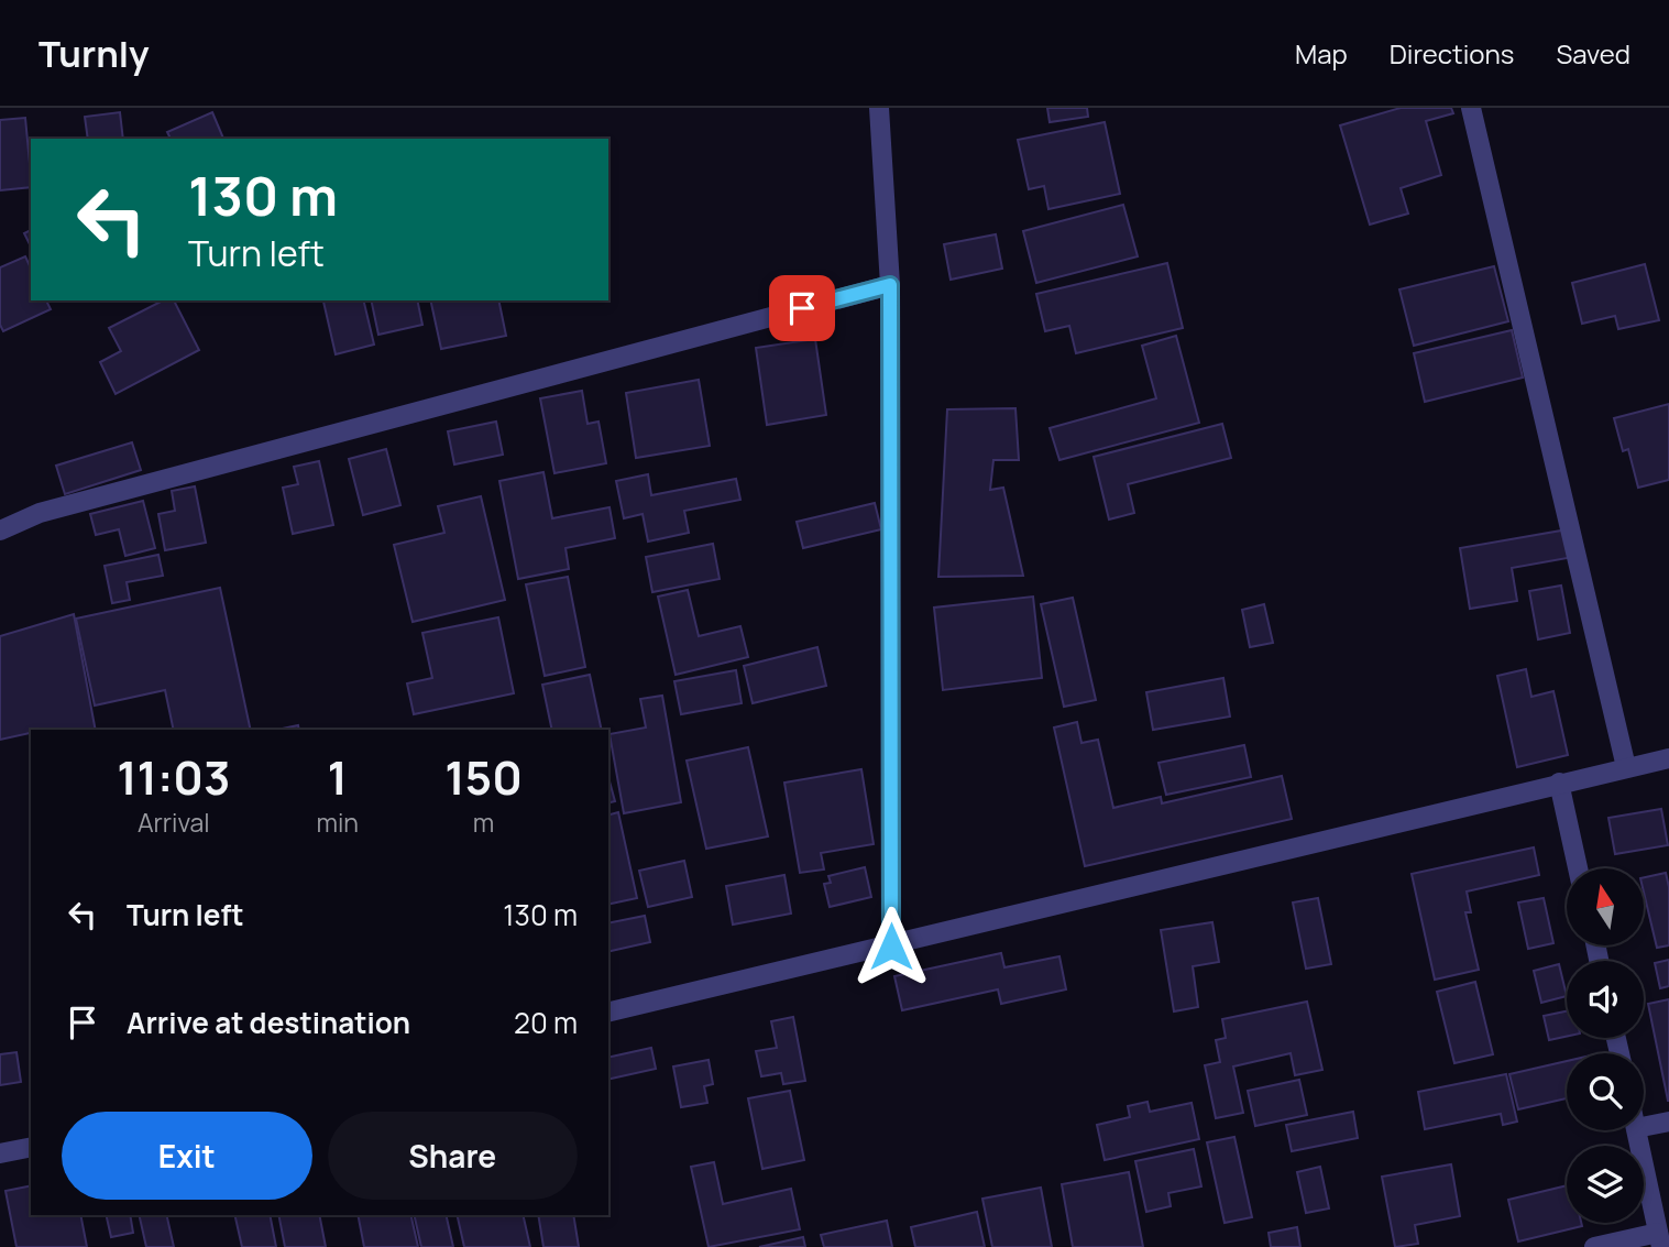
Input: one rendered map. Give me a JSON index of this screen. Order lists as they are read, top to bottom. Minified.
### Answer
{"north":"top","page":{"header":"Turnly","nav":["Map","Directions","Saved"],"turn":["130 m","Turn left"],"eta":["11:03","Arrival","1","min","150","m"],"list":[{"name":"Turn left","value":"130 m"},{"name":"Arrive at destination","value":"20 m"}],"buttons":["Exit","Share"]}}
